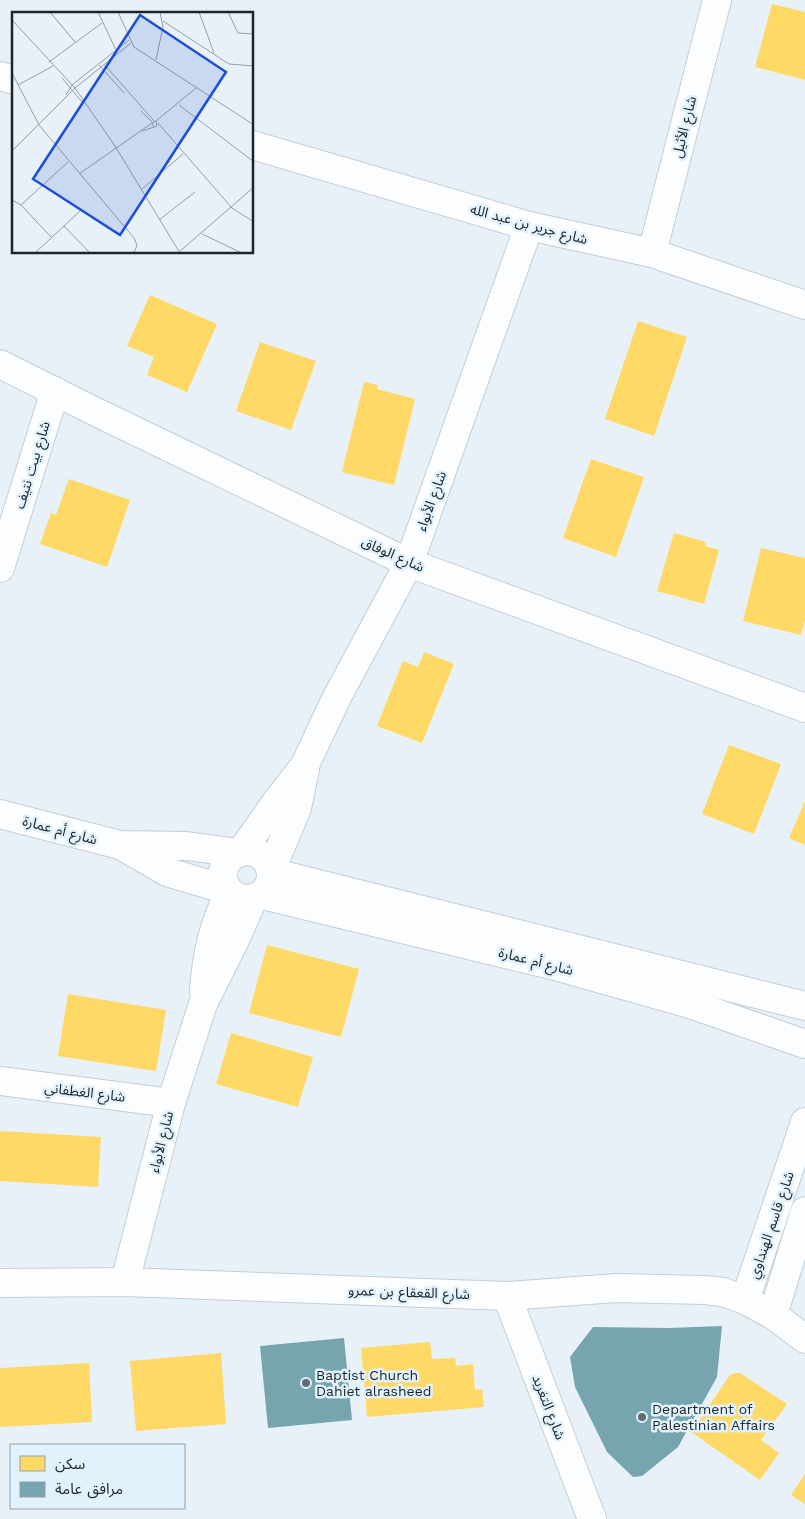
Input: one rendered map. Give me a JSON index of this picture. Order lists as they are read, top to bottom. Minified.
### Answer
{"streets":{"street":["شارع الأثيل","شارع جرير بن عبد الله","شارع بيت نتيف","شارع الأبواء","شارع الوفاق","شارع أم عمارة","شارع الغطفاني","شارع قاسم الهنداوي","شارع القعقاع بن عمرو","شارع التغريد"]},"crossings":[["شارع الأثيل","شارع جرير بن عبد الله"],["شارع جرير بن عبد الله","شارع الأبواء"],["شارع بيت نتيف","شارع الوفاق"],["شارع الأبواء","شارع الوفاق"],["شارع الأبواء","شارع أم عمارة"],["شارع الأبواء","شارع الغطفاني"],["شارع الأبواء","شارع القعقاع بن عمرو"],["شارع قاسم الهنداوي","شارع القعقاع بن عمرو"],["شارع القعقاع بن عمرو","شارع التغريد"]],"places":["Baptist Church Dahiet alrasheed","Department of Palestinian Affairs"],"legend":["سكن","مرافق عامة"]}
